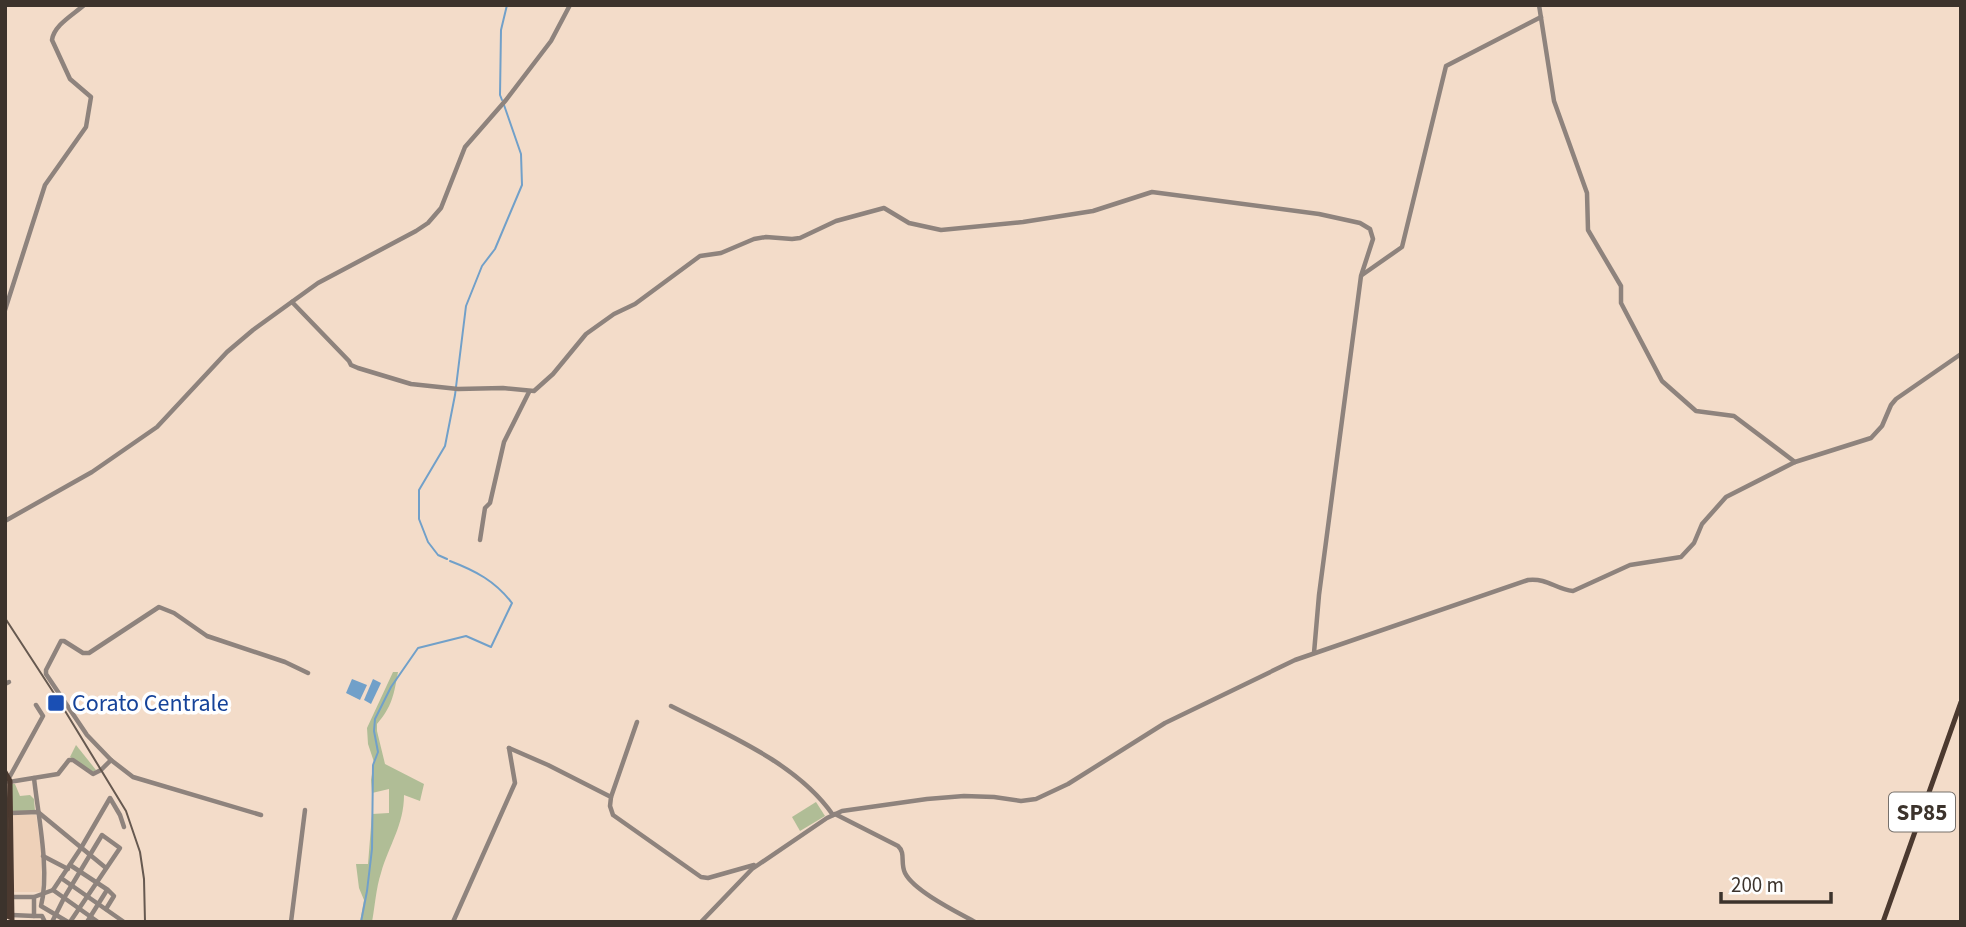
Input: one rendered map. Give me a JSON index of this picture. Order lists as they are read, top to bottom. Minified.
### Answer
{"streets":{"main road":["SP85"]},"places":{"transit":["Corato Centrale"]},"scale_bar":"200 m"}
